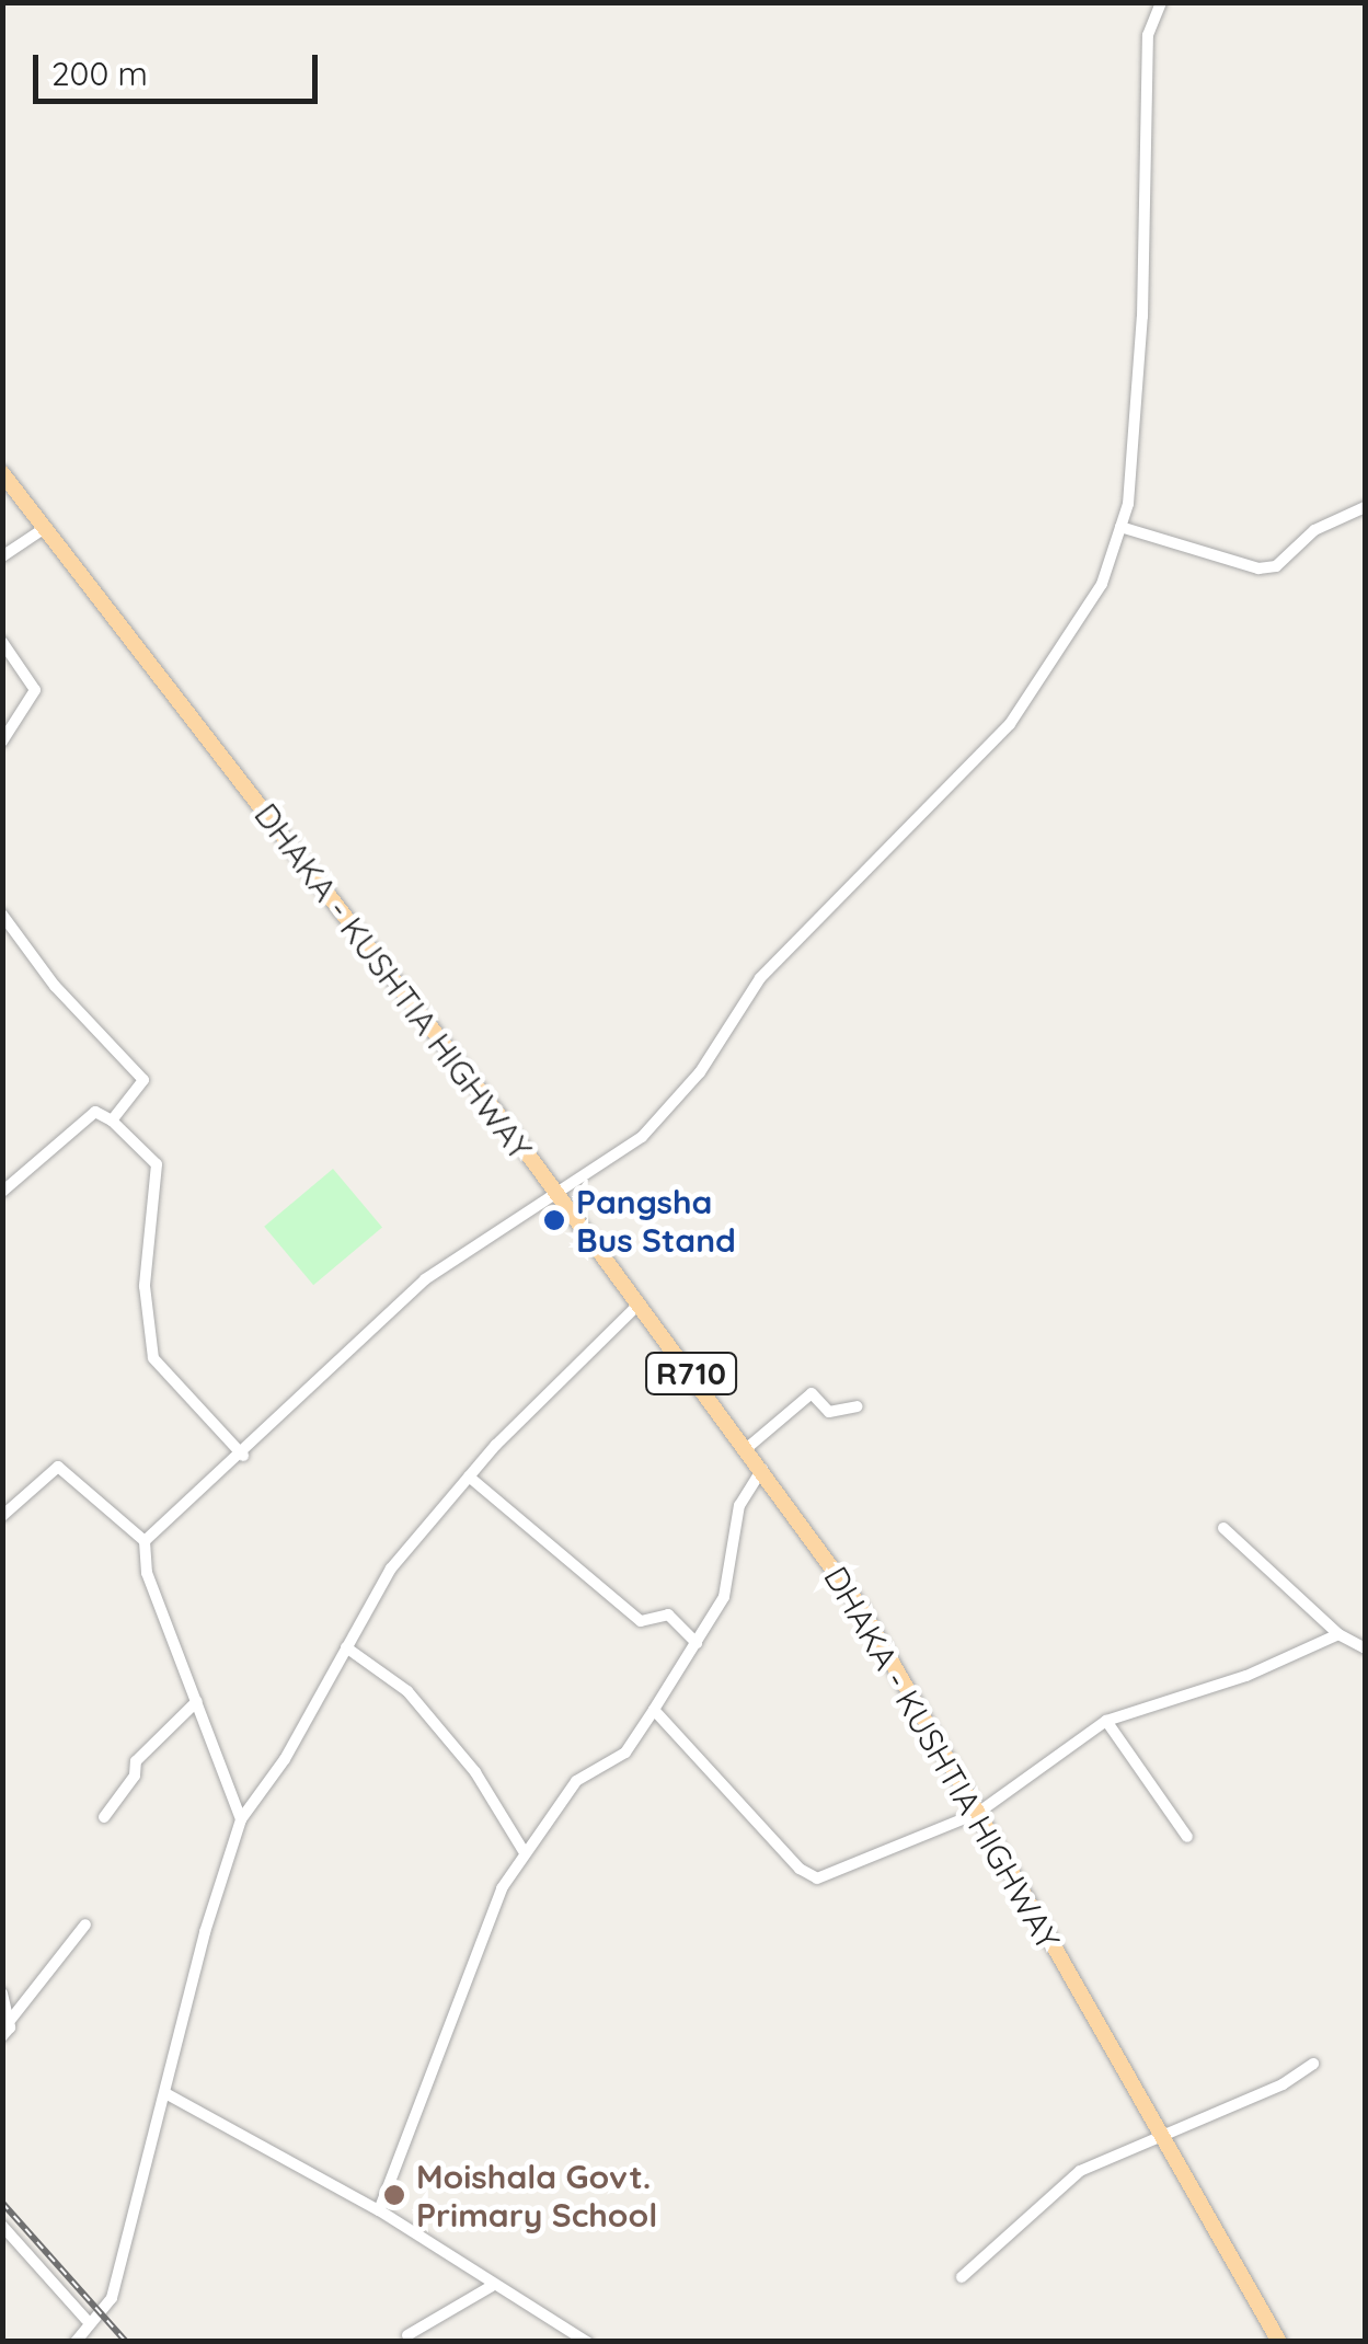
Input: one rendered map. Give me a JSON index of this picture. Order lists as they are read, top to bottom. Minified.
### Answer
{"streets":{"main road":["DHAKA - KUSHTIA HIGHWAY","R710"]},"places":["Pangsha Bus Stand","Moishala Govt. Primary School"],"scale_bar":"200 m"}
